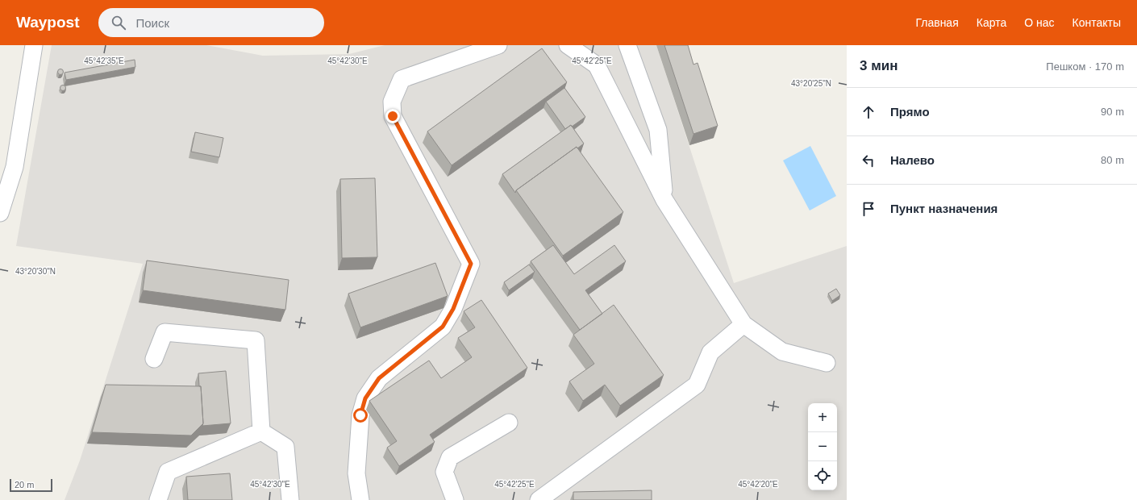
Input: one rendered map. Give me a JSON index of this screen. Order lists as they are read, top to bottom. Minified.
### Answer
{"scale_bar":"20 m","page":{"header":"Waypost","search":"Поиск","nav":["Главная","Карта","О нас","Контакты"],"heading":["3 мин","Пешком · 170 m"],"list":[["Прямо","90 m"],["Налево","80 m"],"Пункт назначения"],"map_buttons":["+","−"],"scale":"20 m"},"coordinates":["45°42'35\"E","45°42'30\"E","45°42'25\"E","43°20'25\"N","43°20'30\"N","45°42'20\"E"]}
